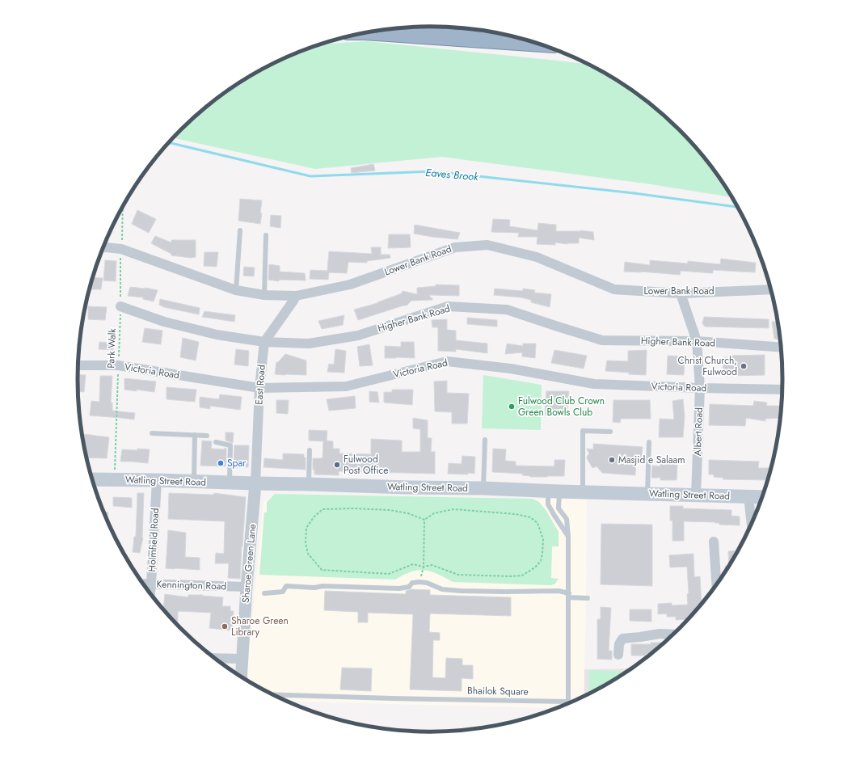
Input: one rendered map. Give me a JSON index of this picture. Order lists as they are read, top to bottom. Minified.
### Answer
{"streets":{"main road":["Watling Street Road"],"street":["Lower Bank Road","Higher Bank Road","Victoria Road","East Road","Albert Road","Holmfield Road","Sharoe Green Lane","Kennington Road"],"lane":["Bhailok Square"],"path":["Park Walk"]},"crossings":[["Lower Bank Road","Park Walk"],["Lower Bank Road","Albert Road"],["Higher Bank Road","Park Walk"],["Higher Bank Road","East Road"],["Higher Bank Road","Albert Road"],["Park Walk","Victoria Road"],["Victoria Road","East Road"],["Victoria Road","Albert Road"],["East Road","Watling Street Road"],["East Road","Sharoe Green Lane"],["Albert Road","Watling Street Road"],["Watling Street Road","Holmfield Road"],["Watling Street Road","Sharoe Green Lane"],["Watling Street Road","Bhailok Square"],["Holmfield Road","Kennington Road"],["Sharoe Green Lane","Kennington Road"]],"water":["Eaves Brook"],"places":["Christ Church, Fulwood","Fulwood Club Crown Green Bowls Club","Masjid e Salaam","Spar","Fulwood Post Office","Sharoe Green Library"]}
